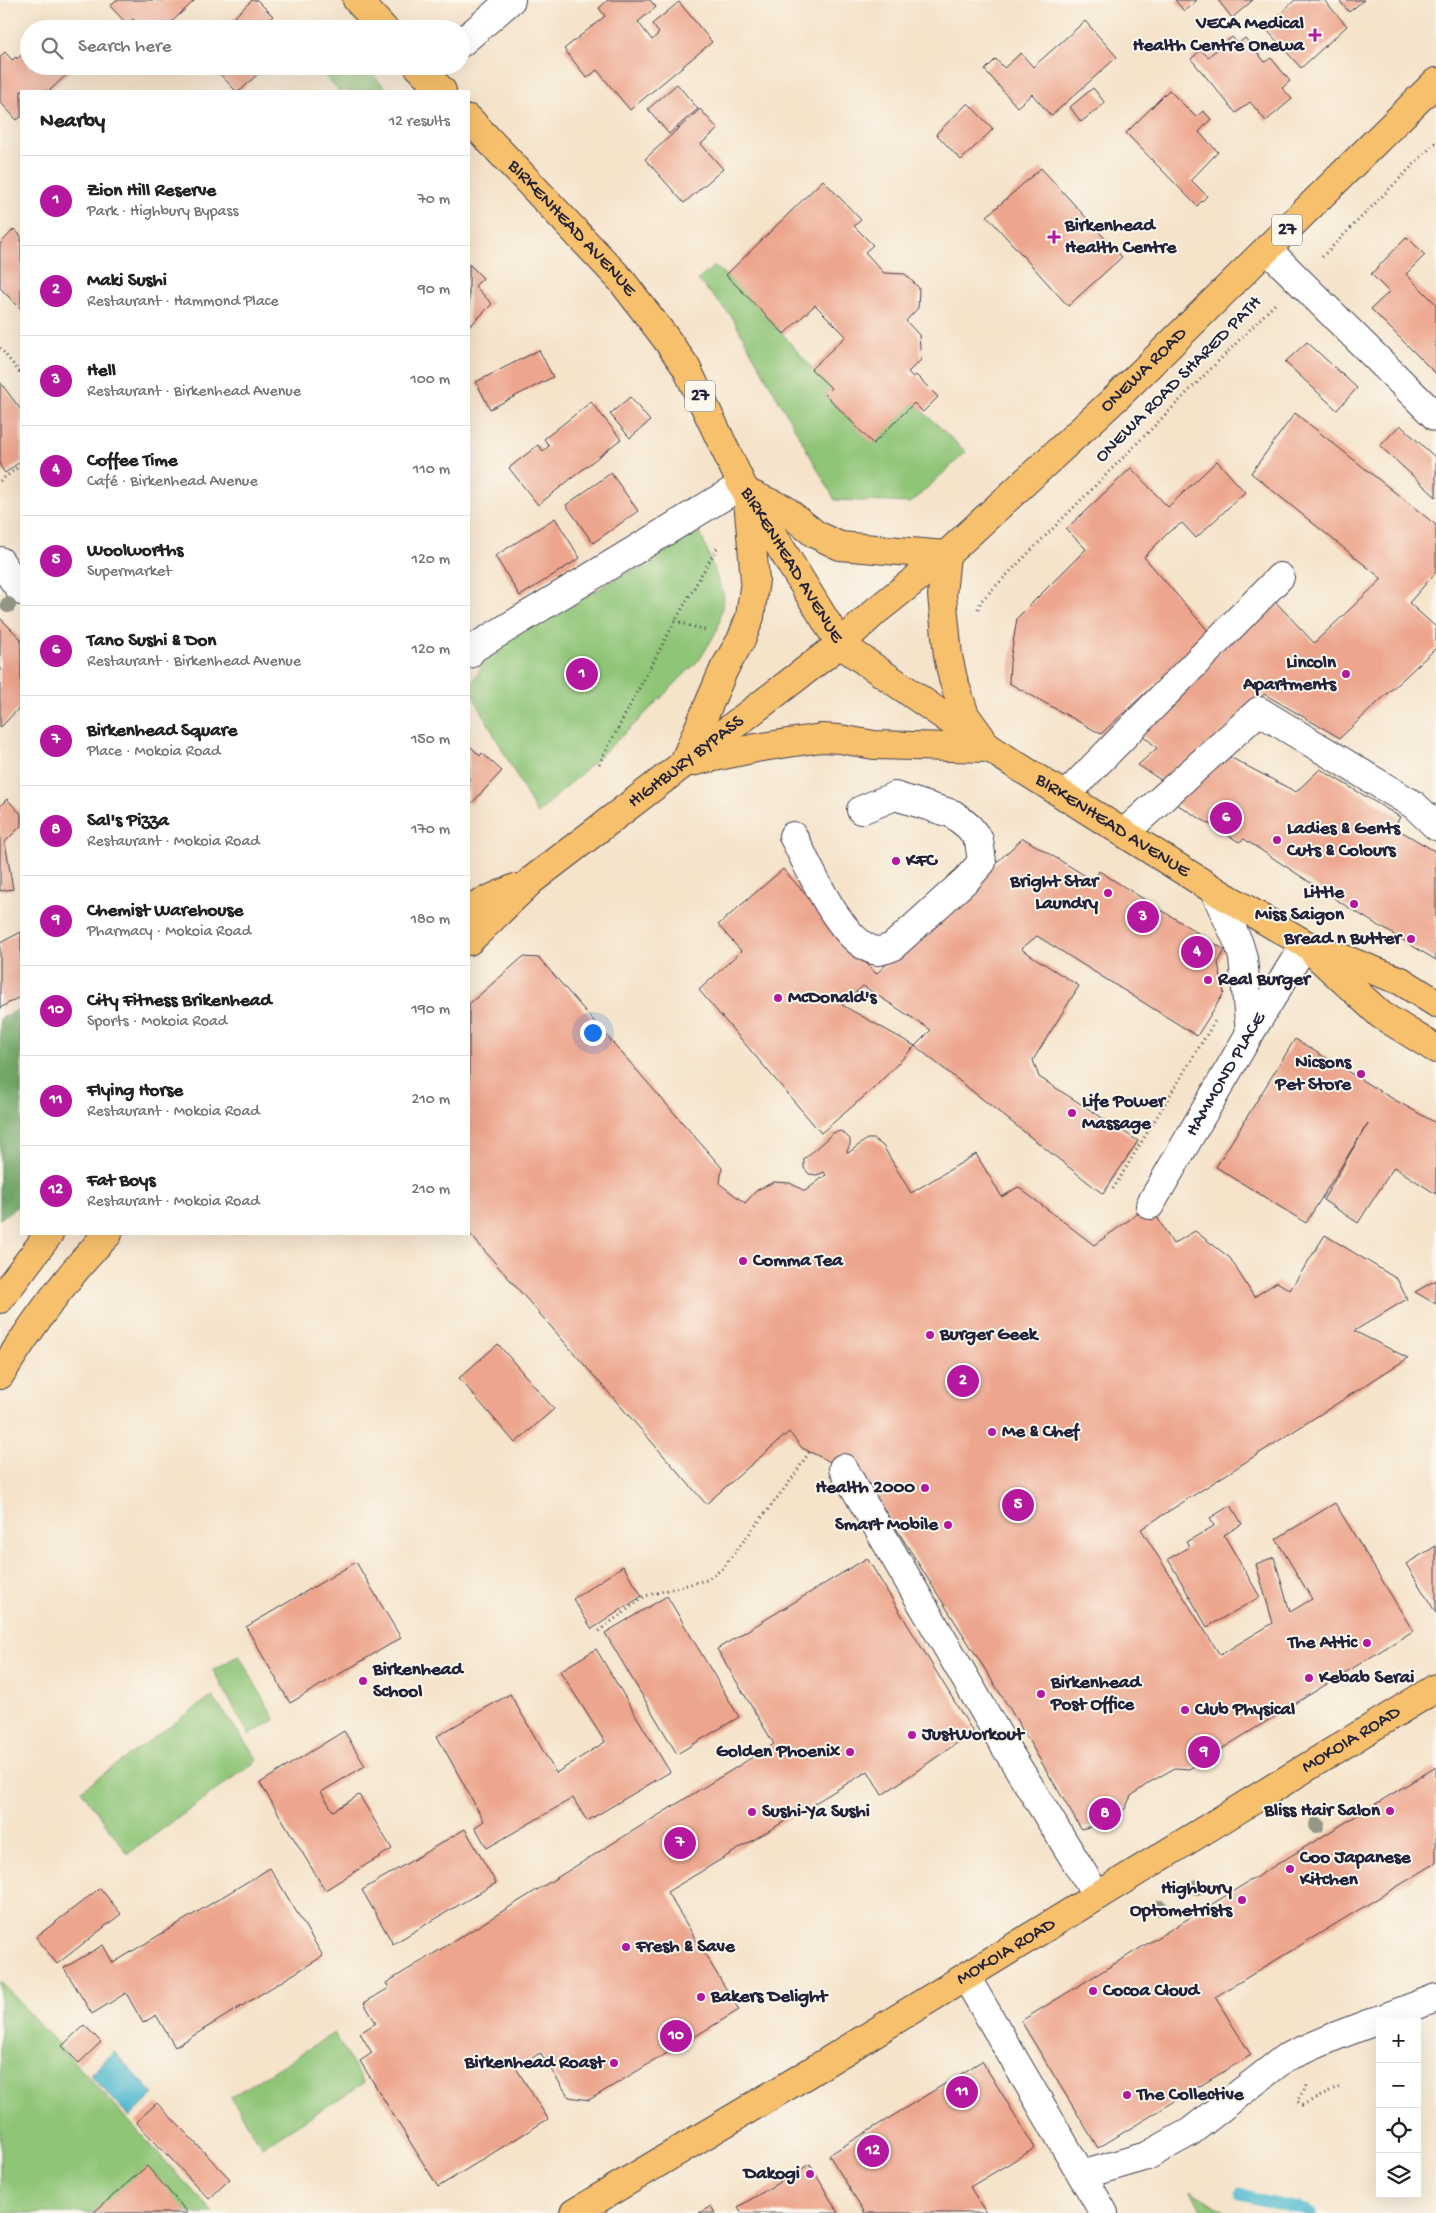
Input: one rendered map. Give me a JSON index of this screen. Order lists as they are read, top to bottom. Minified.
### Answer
{"streets":{"main road":["BIRKENHEAD AVENUE","27","ONEWA ROAD","HIGHBURY BYPASS","MOKOIA ROAD"],"street":["HAMMOND PLACE"],"path":["ONEWA ROAD SHARED PATH"]},"crossings":[["BIRKENHEAD AVENUE","ONEWA ROAD"],["BIRKENHEAD AVENUE","HIGHBURY BYPASS"],["BIRKENHEAD AVENUE","HAMMOND PLACE"],["ONEWA ROAD","HIGHBURY BYPASS"]],"places":{"health":["VECA Medical Health Centre Onewa","Birkenhead Health Centre"],"other":["Lincoln Apartments","Ladies & Gents Cuts & Colours","KFC","Bright Star Laundry","Little Miss Saigon","Bread n Butter","Real Burger","McDonald's","Nicsons Pet Store","Life Power Massage","Comma Tea","Burger Geek","Me & Chef","Health 2000","Smart Mobile","The Attic","Kebab Serai","Birkenhead School","Birkenhead Post Office","Club Physical","JustWorkout","Golden Phoenix","Bliss Hair Salon","Sushi-Ya Sushi","Coo Japanese Kitchen","Highbury Optometrists","Fresh & Save","Cocoa Cloud","Bakers Delight","Birkenhead Roast","The Collective","Dakogi"]},"page":{"search":"Search here","heading":["Nearby","12 results"],"list":[{"mark":"1","name":"Zion Hill Reserve","note":"Park · Highbury Bypass","value":"70 m"},{"mark":"2","name":"Maki Sushi","note":"Restaurant · Hammond Place","value":"90 m"},{"mark":"3","name":"Hell","note":"Restaurant · Birkenhead Avenue","value":"100 m"},{"mark":"4","name":"Coffee Time","note":"Café · Birkenhead Avenue","value":"110 m"},{"mark":"5","name":"Woolworths","note":"Supermarket","value":"120 m"},{"mark":"6","name":"Tano Sushi & Don","note":"Restaurant · Birkenhead Avenue","value":"120 m"},{"mark":"7","name":"Birkenhead Square","note":"Place · Mokoia Road","value":"150 m"},{"mark":"8","name":"Sal's Pizza","note":"Restaurant · Mokoia Road","value":"170 m"},{"mark":"9","name":"Chemist Warehouse","note":"Pharmacy · Mokoia Road","value":"180 m"},{"mark":"10","name":"City Fitness Brikenhead","note":"Sports · Mokoia Road","value":"190 m"},{"mark":"11","name":"Flying Horse","note":"Restaurant · Mokoia Road","value":"210 m"},{"mark":"12","name":"Fat Boys","note":"Restaurant · Mokoia Road","value":"210 m"}],"pins":["1","6","3","4","2","5","9","8","7","10","11","12"],"map_buttons":["+","−"]}}
